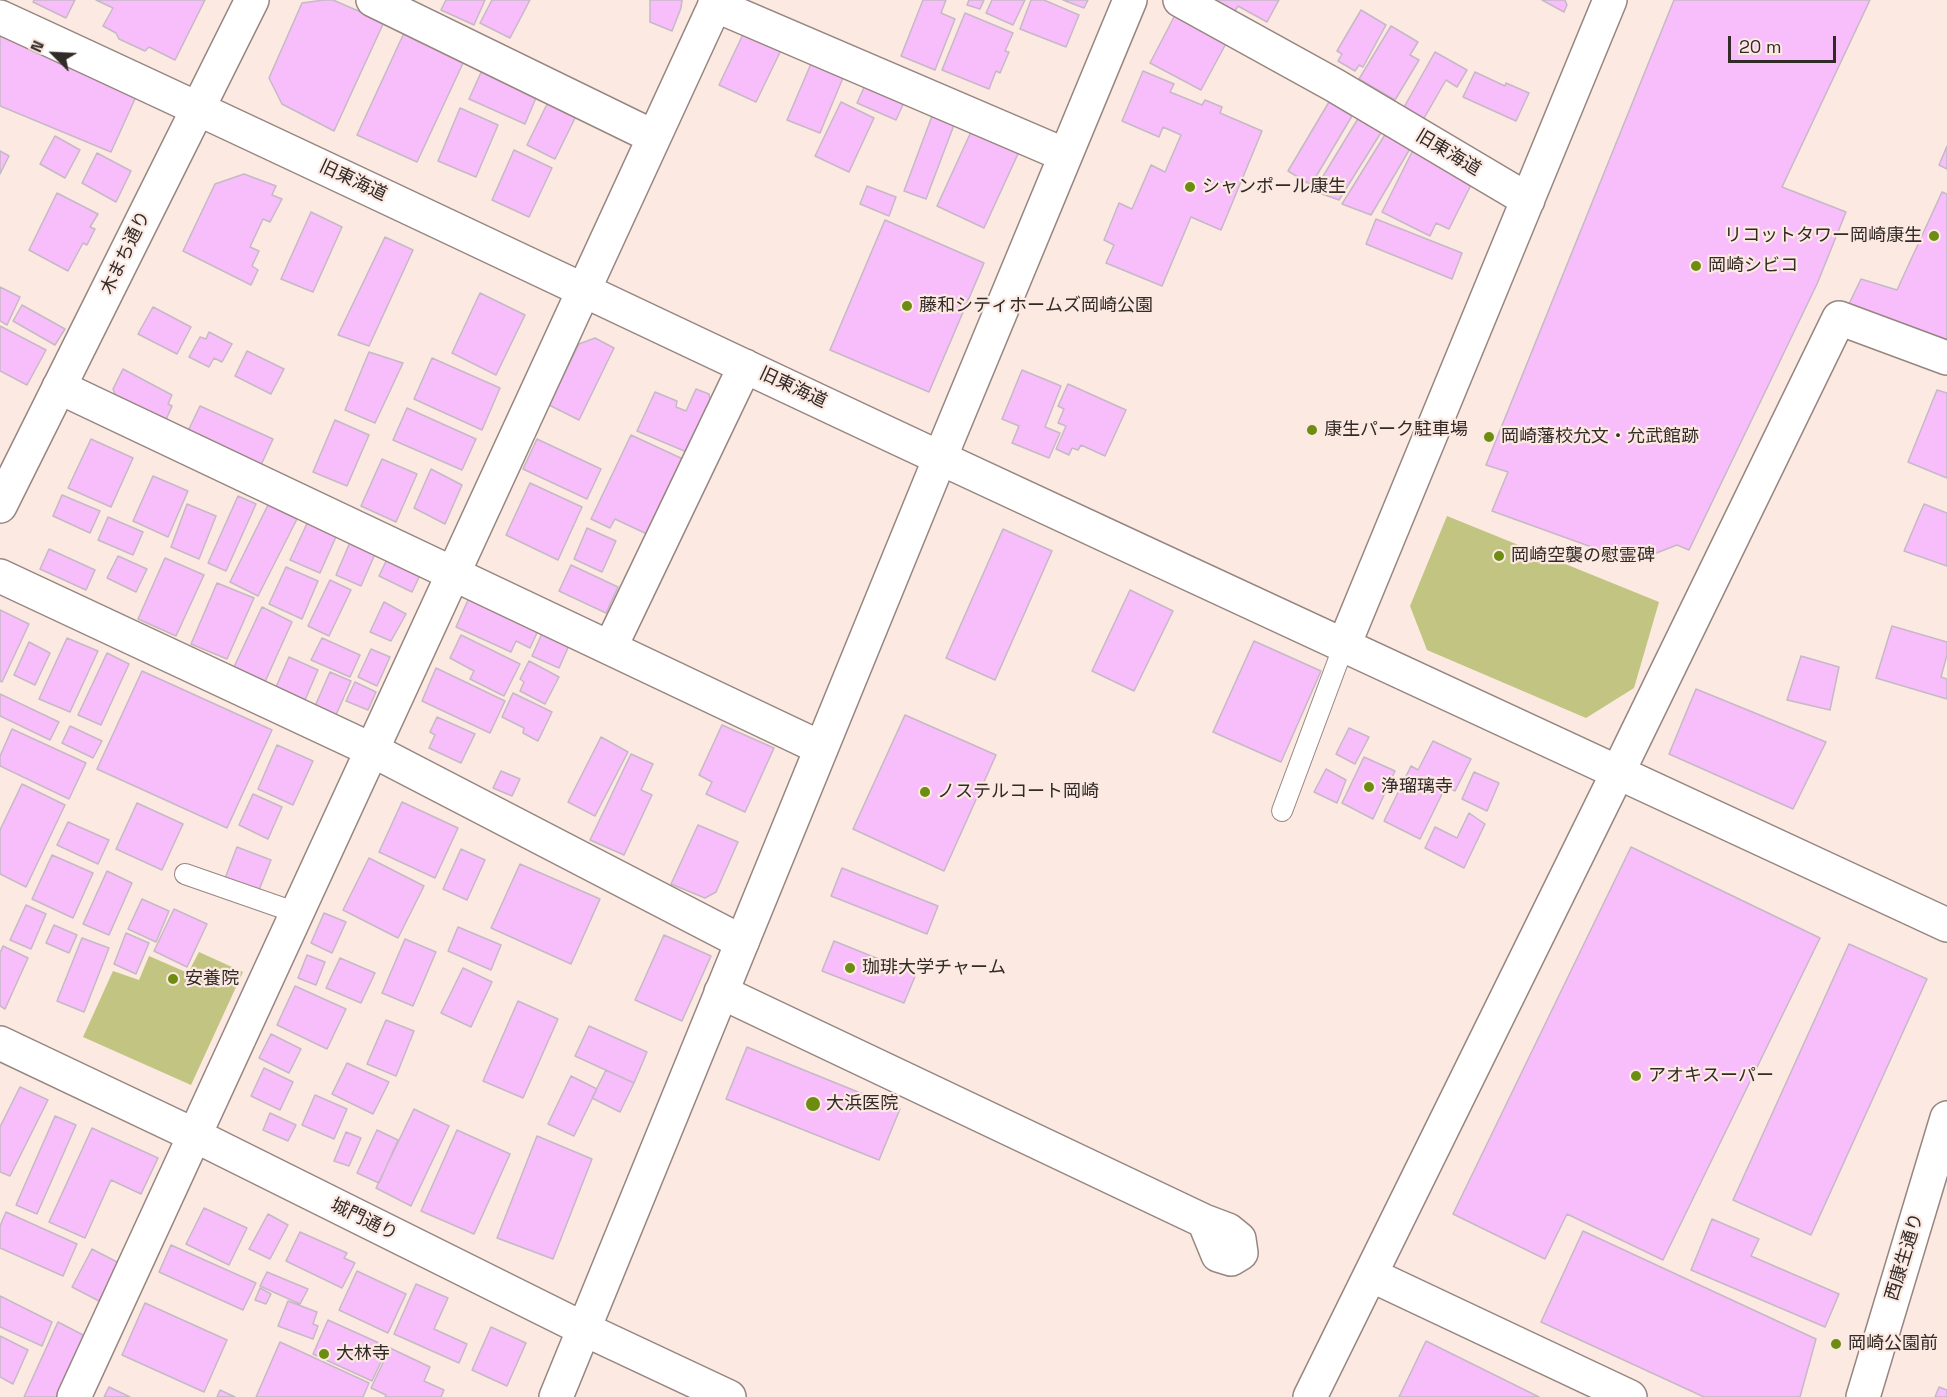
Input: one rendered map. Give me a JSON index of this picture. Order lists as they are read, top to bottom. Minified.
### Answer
{"streets":{"street":["旧東海道","木まち通り","城門通り","西康生通り"]},"crossings":[["旧東海道","木まち通り"]],"places":["シャンポール康生","リコットタワー岡崎康生","岡崎シビコ","藤和シティホームズ岡崎公園","康生パーク駐車場","岡崎藩校允文・允武館跡","岡崎空襲の慰霊碑","浄瑠璃寺","ノステルコート岡崎","珈琲大学チャーム","安養院","アオキスーパー","大浜医院","岡崎公園前","大林寺"],"scale_bar":"20 m","north":"top left"}
